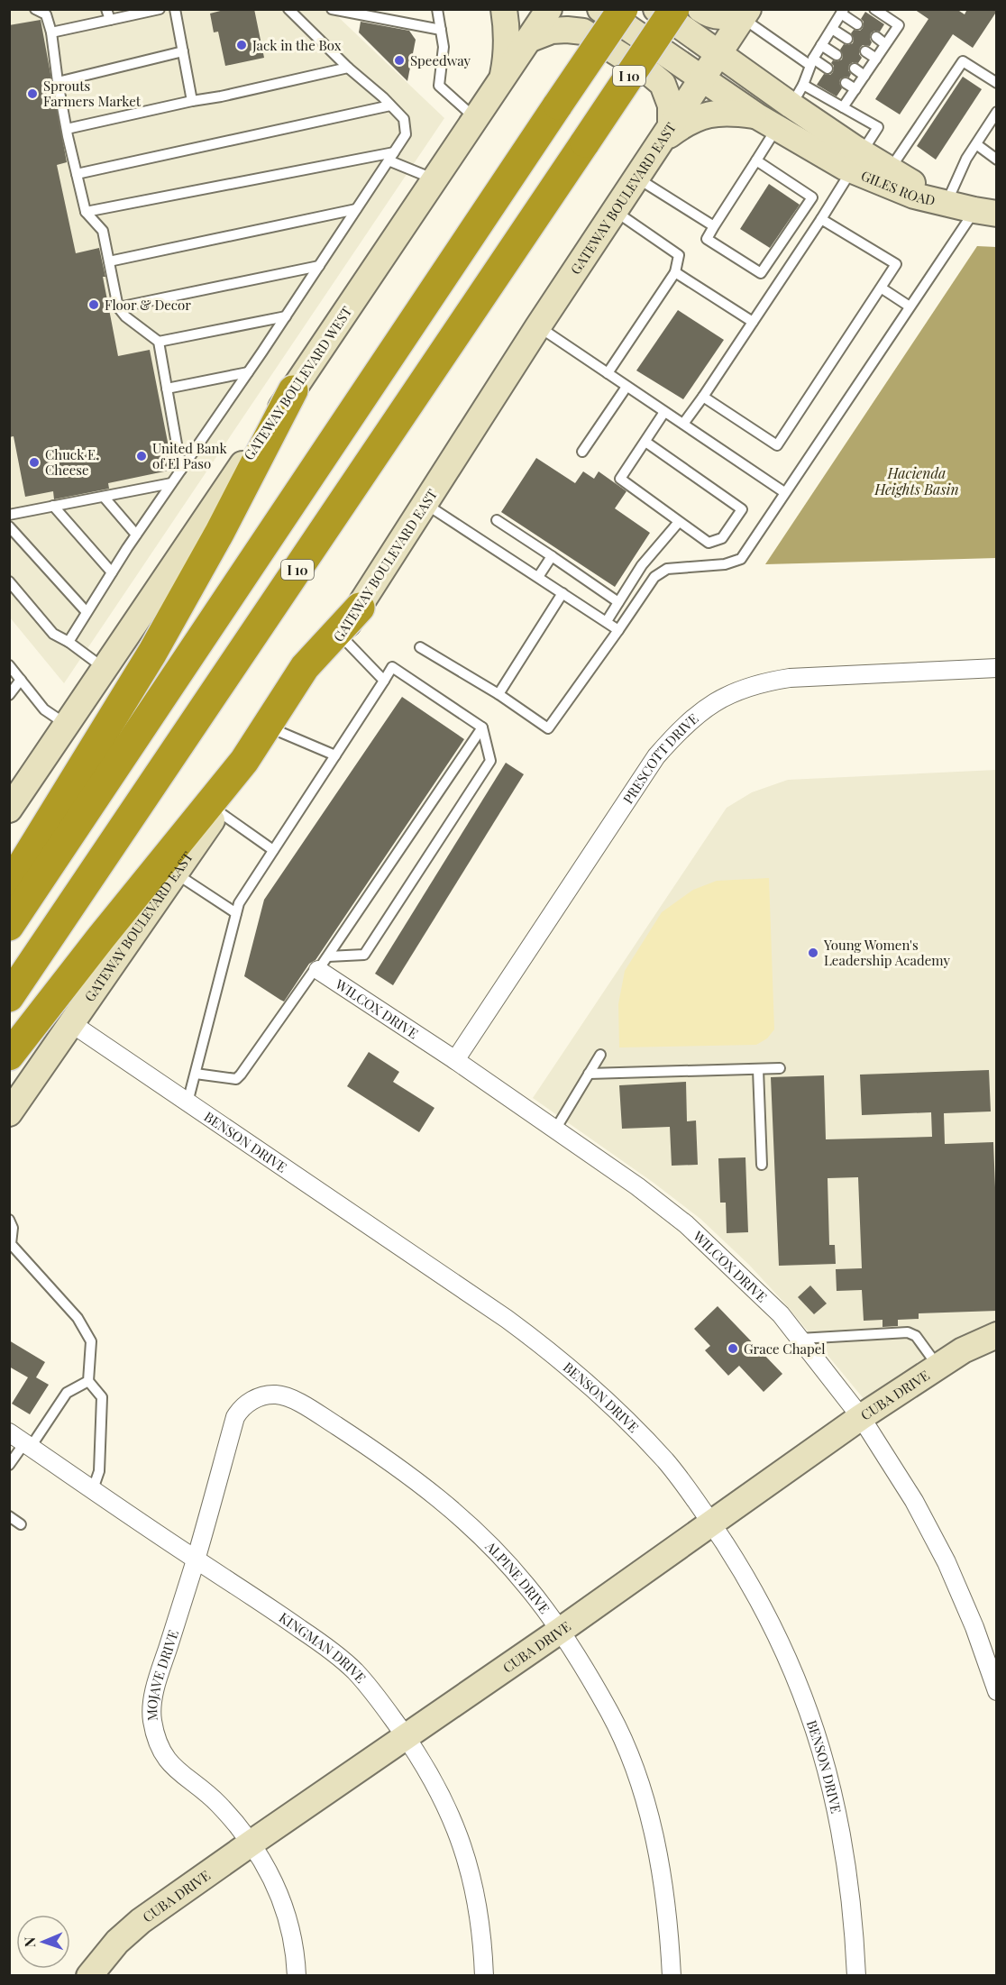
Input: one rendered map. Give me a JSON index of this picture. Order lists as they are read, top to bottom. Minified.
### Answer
{"streets":{"highway":["I 10"],"main road":["GILES ROAD","GATEWAY BOULEVARD EAST","GATEWAY BOULEVARD WEST","CUBA DRIVE"],"street":["PRESCOTT DRIVE","WILCOX DRIVE","BENSON DRIVE","ALPINE DRIVE","KINGMAN DRIVE","MOJAVE DRIVE"]},"crossings":[["GILES ROAD","GATEWAY BOULEVARD EAST"],["GATEWAY BOULEVARD EAST","BENSON DRIVE"],["PRESCOTT DRIVE","WILCOX DRIVE"],["WILCOX DRIVE","CUBA DRIVE"],["BENSON DRIVE","CUBA DRIVE"],["CUBA DRIVE","ALPINE DRIVE"],["CUBA DRIVE","KINGMAN DRIVE"],["CUBA DRIVE","MOJAVE DRIVE"],["ALPINE DRIVE","MOJAVE DRIVE"],["KINGMAN DRIVE","MOJAVE DRIVE"]],"water":["Hacienda Heights Basin"],"places":["Jack in the Box","Speedway","Sprouts Farmers Market","Floor & Decor","United Bank of El Paso","Chuck E. Cheese","Young Women's Leadership Academy","Grace Chapel"],"north":"left"}
